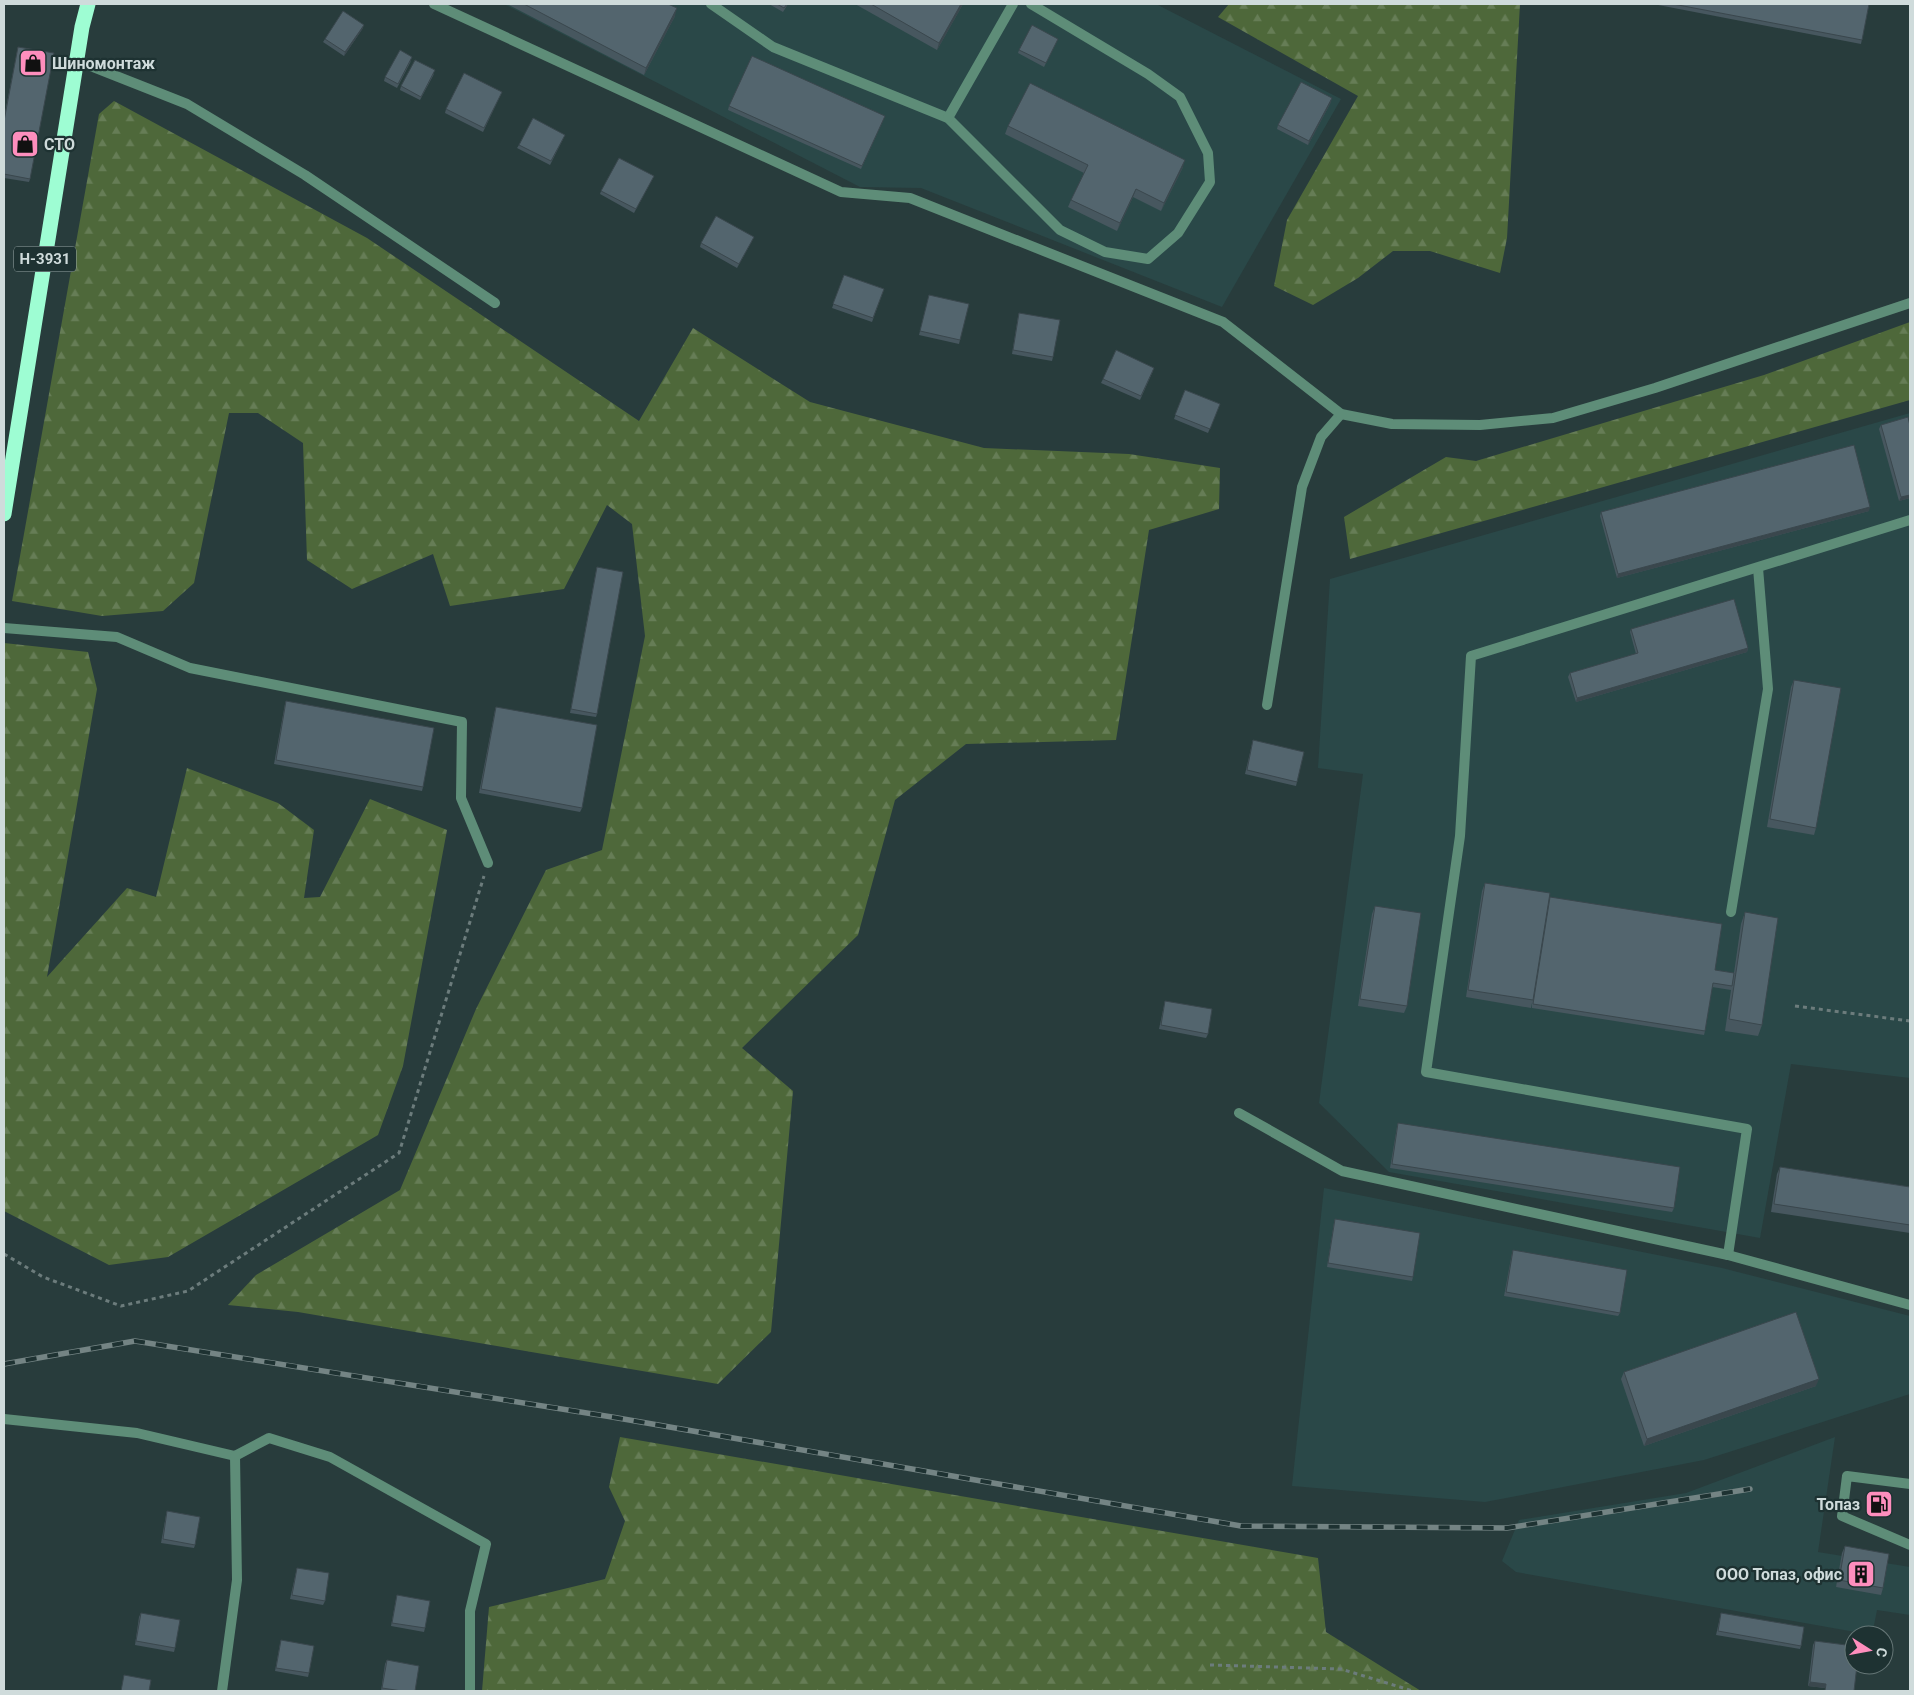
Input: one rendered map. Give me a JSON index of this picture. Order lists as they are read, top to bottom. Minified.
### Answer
{"streets":{"highway":["Н-3931"]},"places":{"shop":["Шиномонтаж","СТО"],"fuel station":["Топаз"],"building":["ООО Топаз, офис"]},"north":"right"}
